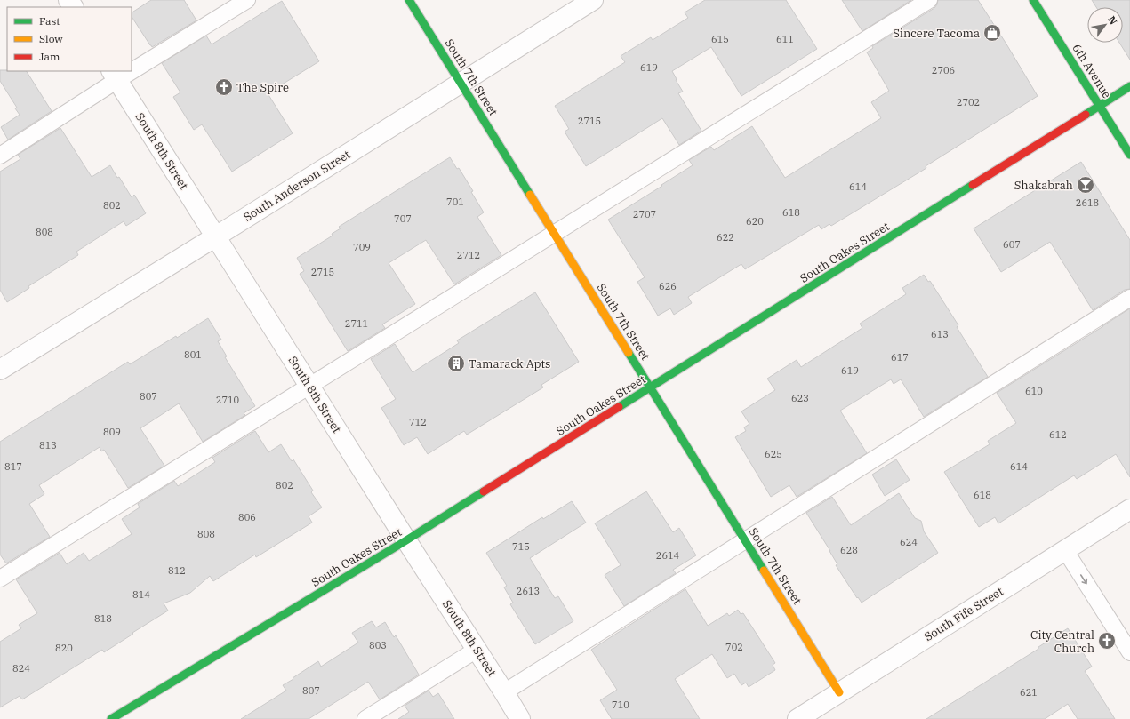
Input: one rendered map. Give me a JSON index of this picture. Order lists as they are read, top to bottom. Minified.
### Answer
{"streets":{"street":["6th Avenue","South 7th Street","South 8th Street","South Anderson Street","South Oakes Street","South Fife Street"]},"crossings":[["6th Avenue","South Oakes Street"],["South 7th Street","South Anderson Street"],["South 7th Street","South Oakes Street"],["South 7th Street","South Fife Street"],["South 8th Street","South Anderson Street"],["South 8th Street","South Oakes Street"]],"places":{"shop":["Sincere Tacoma"],"church":["The Spire","City Central Church"],"bar":["Shakabrah"],"building":["Tamarack Apts"]},"house_numbers":["615","611","619","2706","2702","2715","614","701","2618","802","618","2707","707","620","808","622","607","709","2712","2715","626","2711","613","801","617","619","610","807","623","2710","712","809","612","813","625","817","614","802","618","806","808","624","715","628","2614","812","2613","814","818","803","702","820","824","807","621","710"],"legend":["Fast","Slow","Jam"],"north":"top right"}
